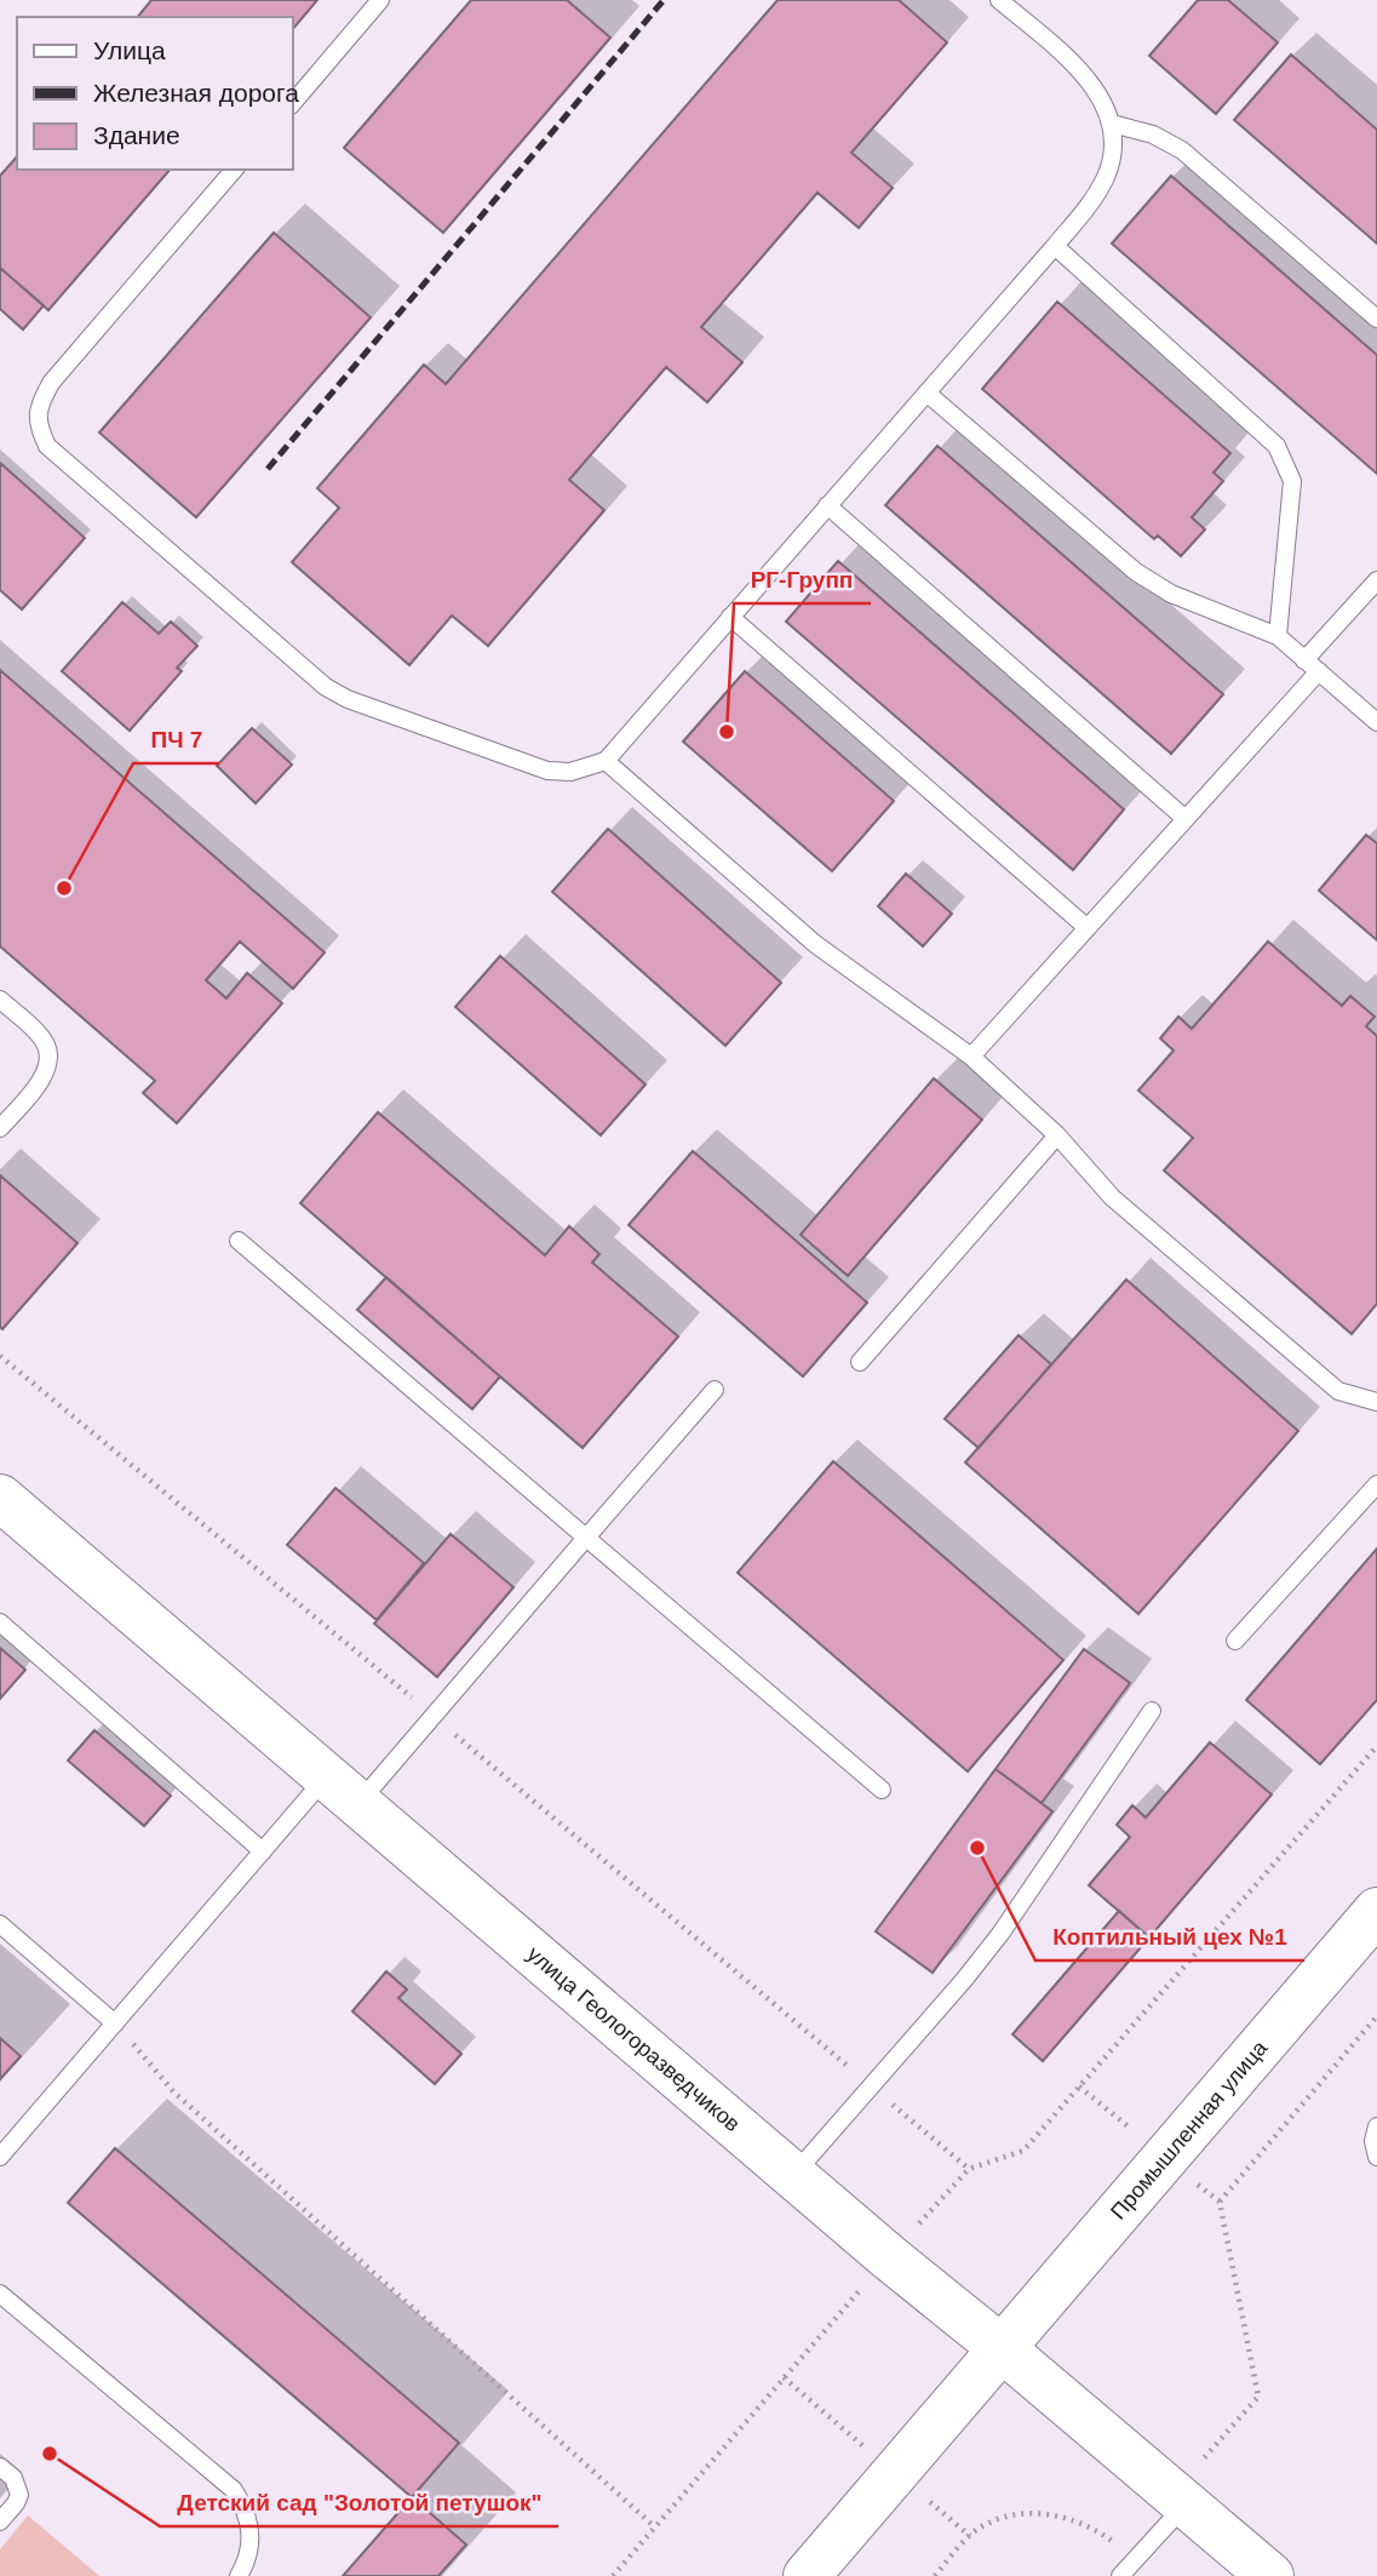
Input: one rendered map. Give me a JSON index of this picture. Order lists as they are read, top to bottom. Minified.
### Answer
{"streets":{"main road":["улица Геологоразведчиков","Промышленная улица"]},"crossings":[["улица Геологоразведчиков","Промышленная улица"]],"places":["РГ-Групп","ПЧ 7","Коптильный цех №1","Детский сад \"Золотой петушок\""],"legend":["Улица","Железная дорога","Здание"]}
